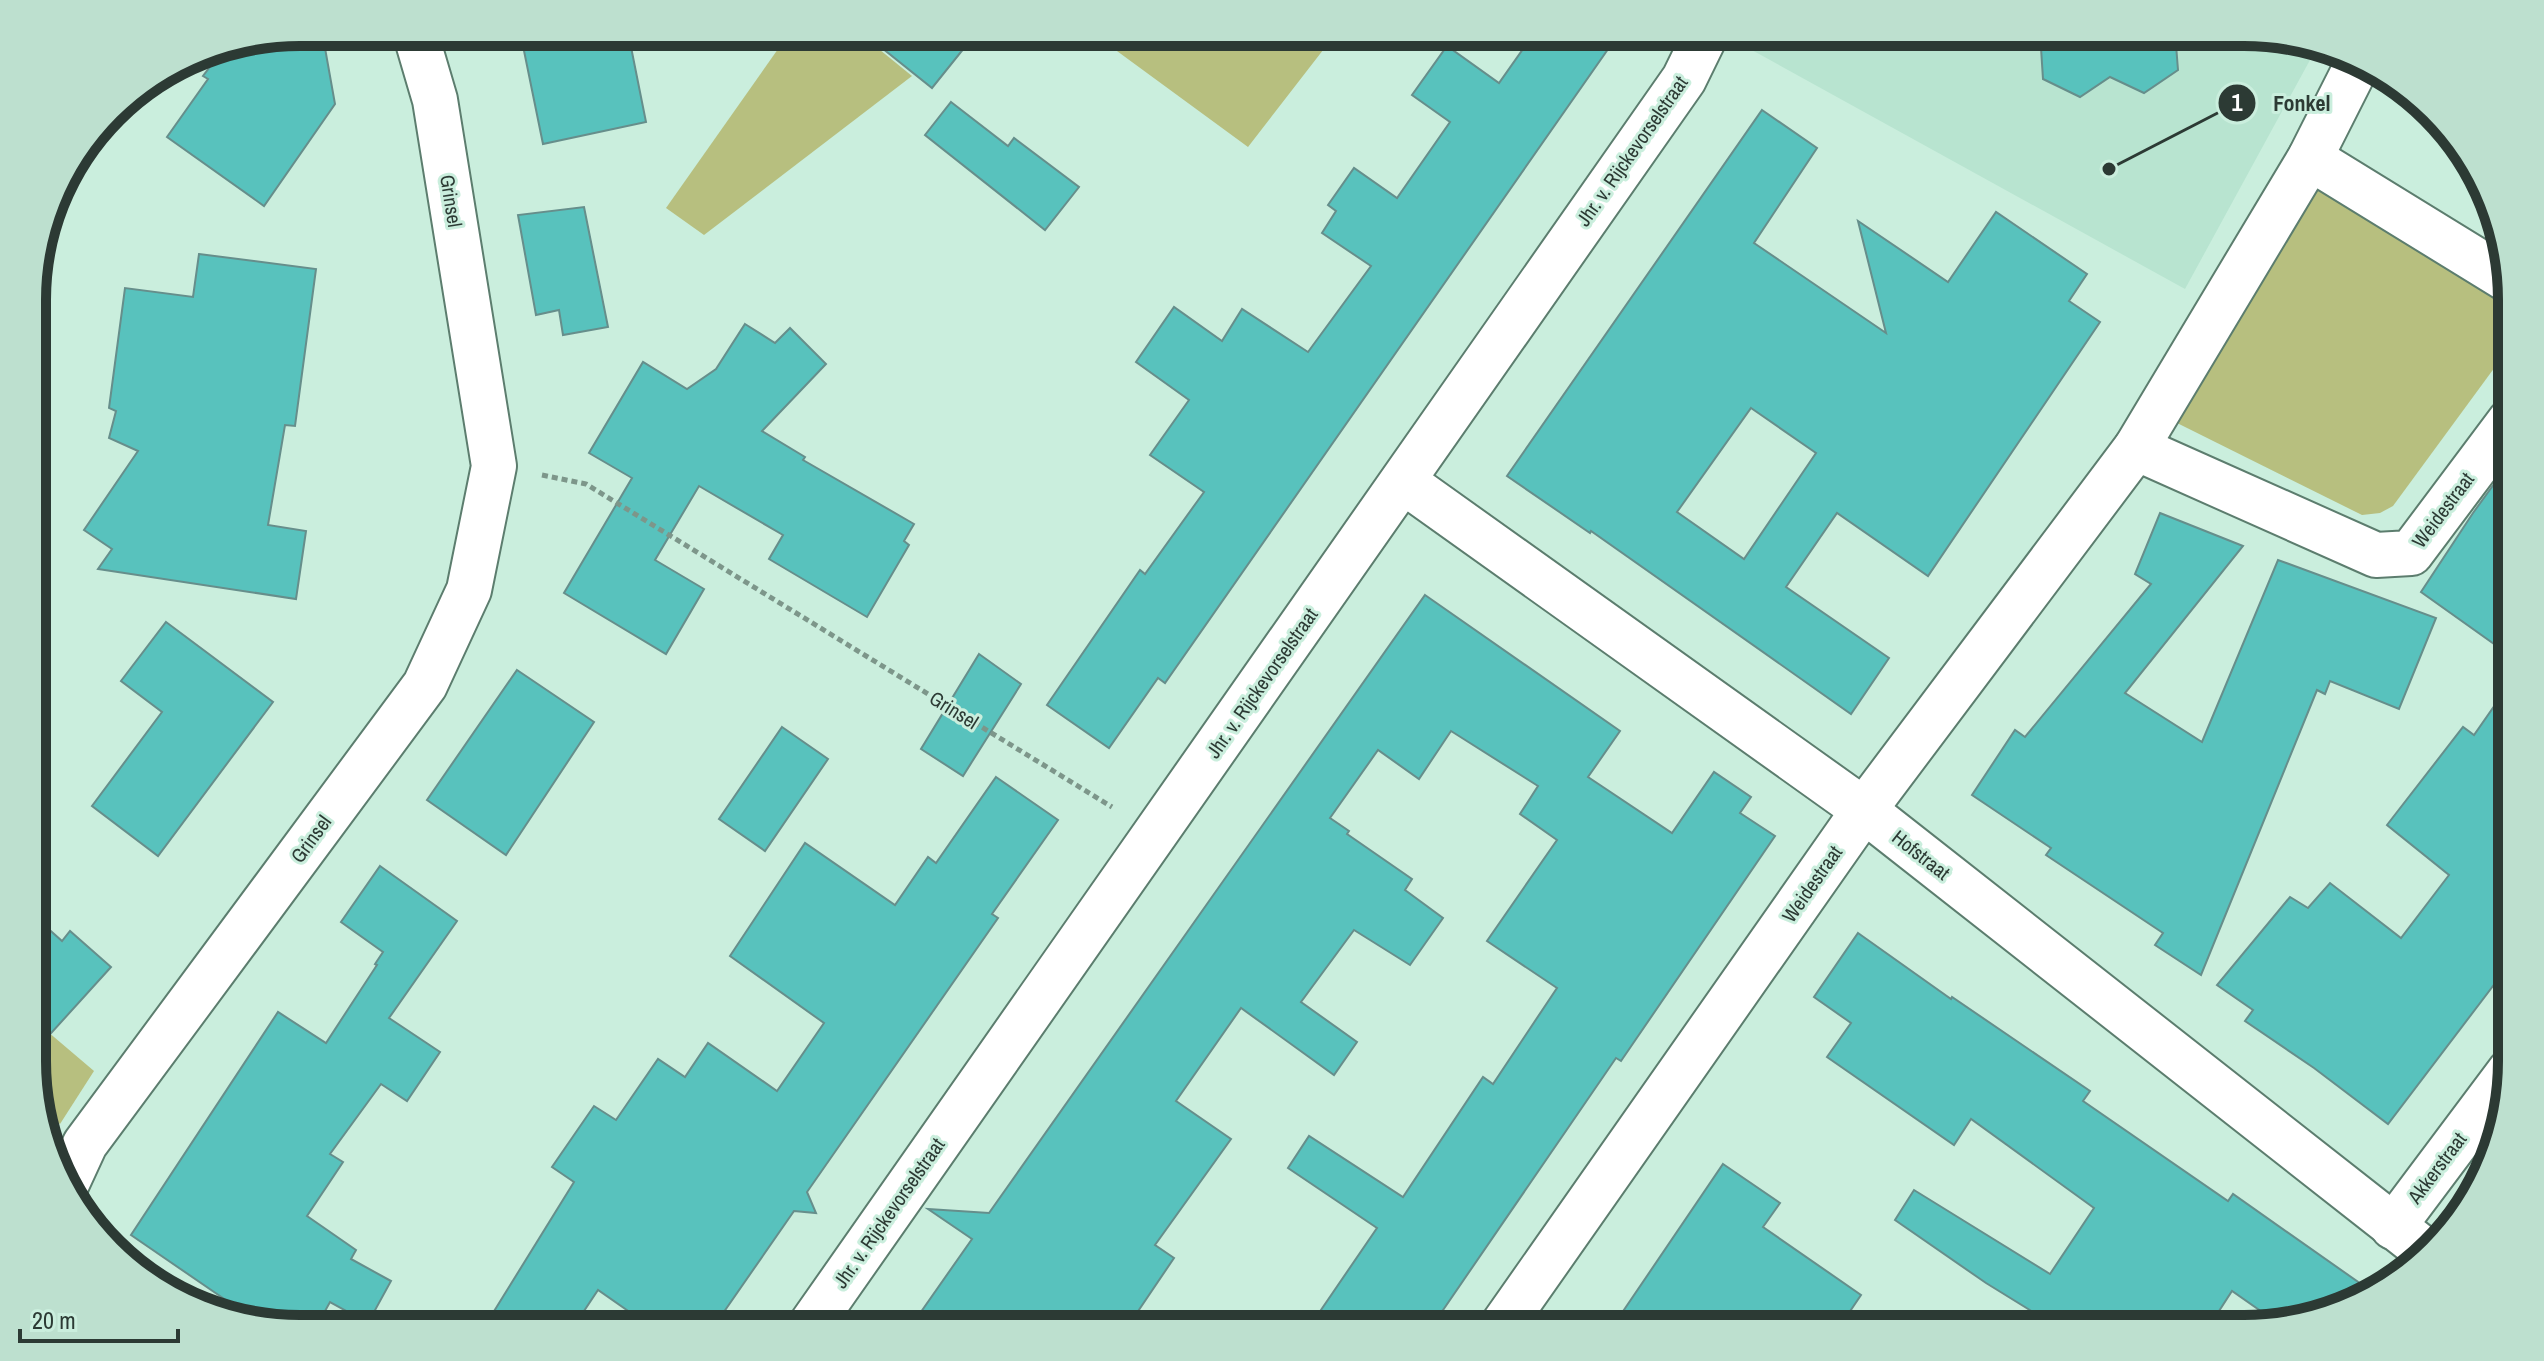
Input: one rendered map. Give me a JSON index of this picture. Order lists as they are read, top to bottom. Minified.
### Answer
{"streets":{"street":["Jhr. v. Rijckevorselstraat","Grinsel","Weidestraat","Hofstraat","Akkerstraat"]},"crossings":[["Jhr. v. Rijckevorselstraat","Grinsel"],["Jhr. v. Rijckevorselstraat","Hofstraat"],["Weidestraat","Hofstraat"],["Hofstraat","Akkerstraat"]],"places":["Fonkel"],"scale_bar":"20 m"}
